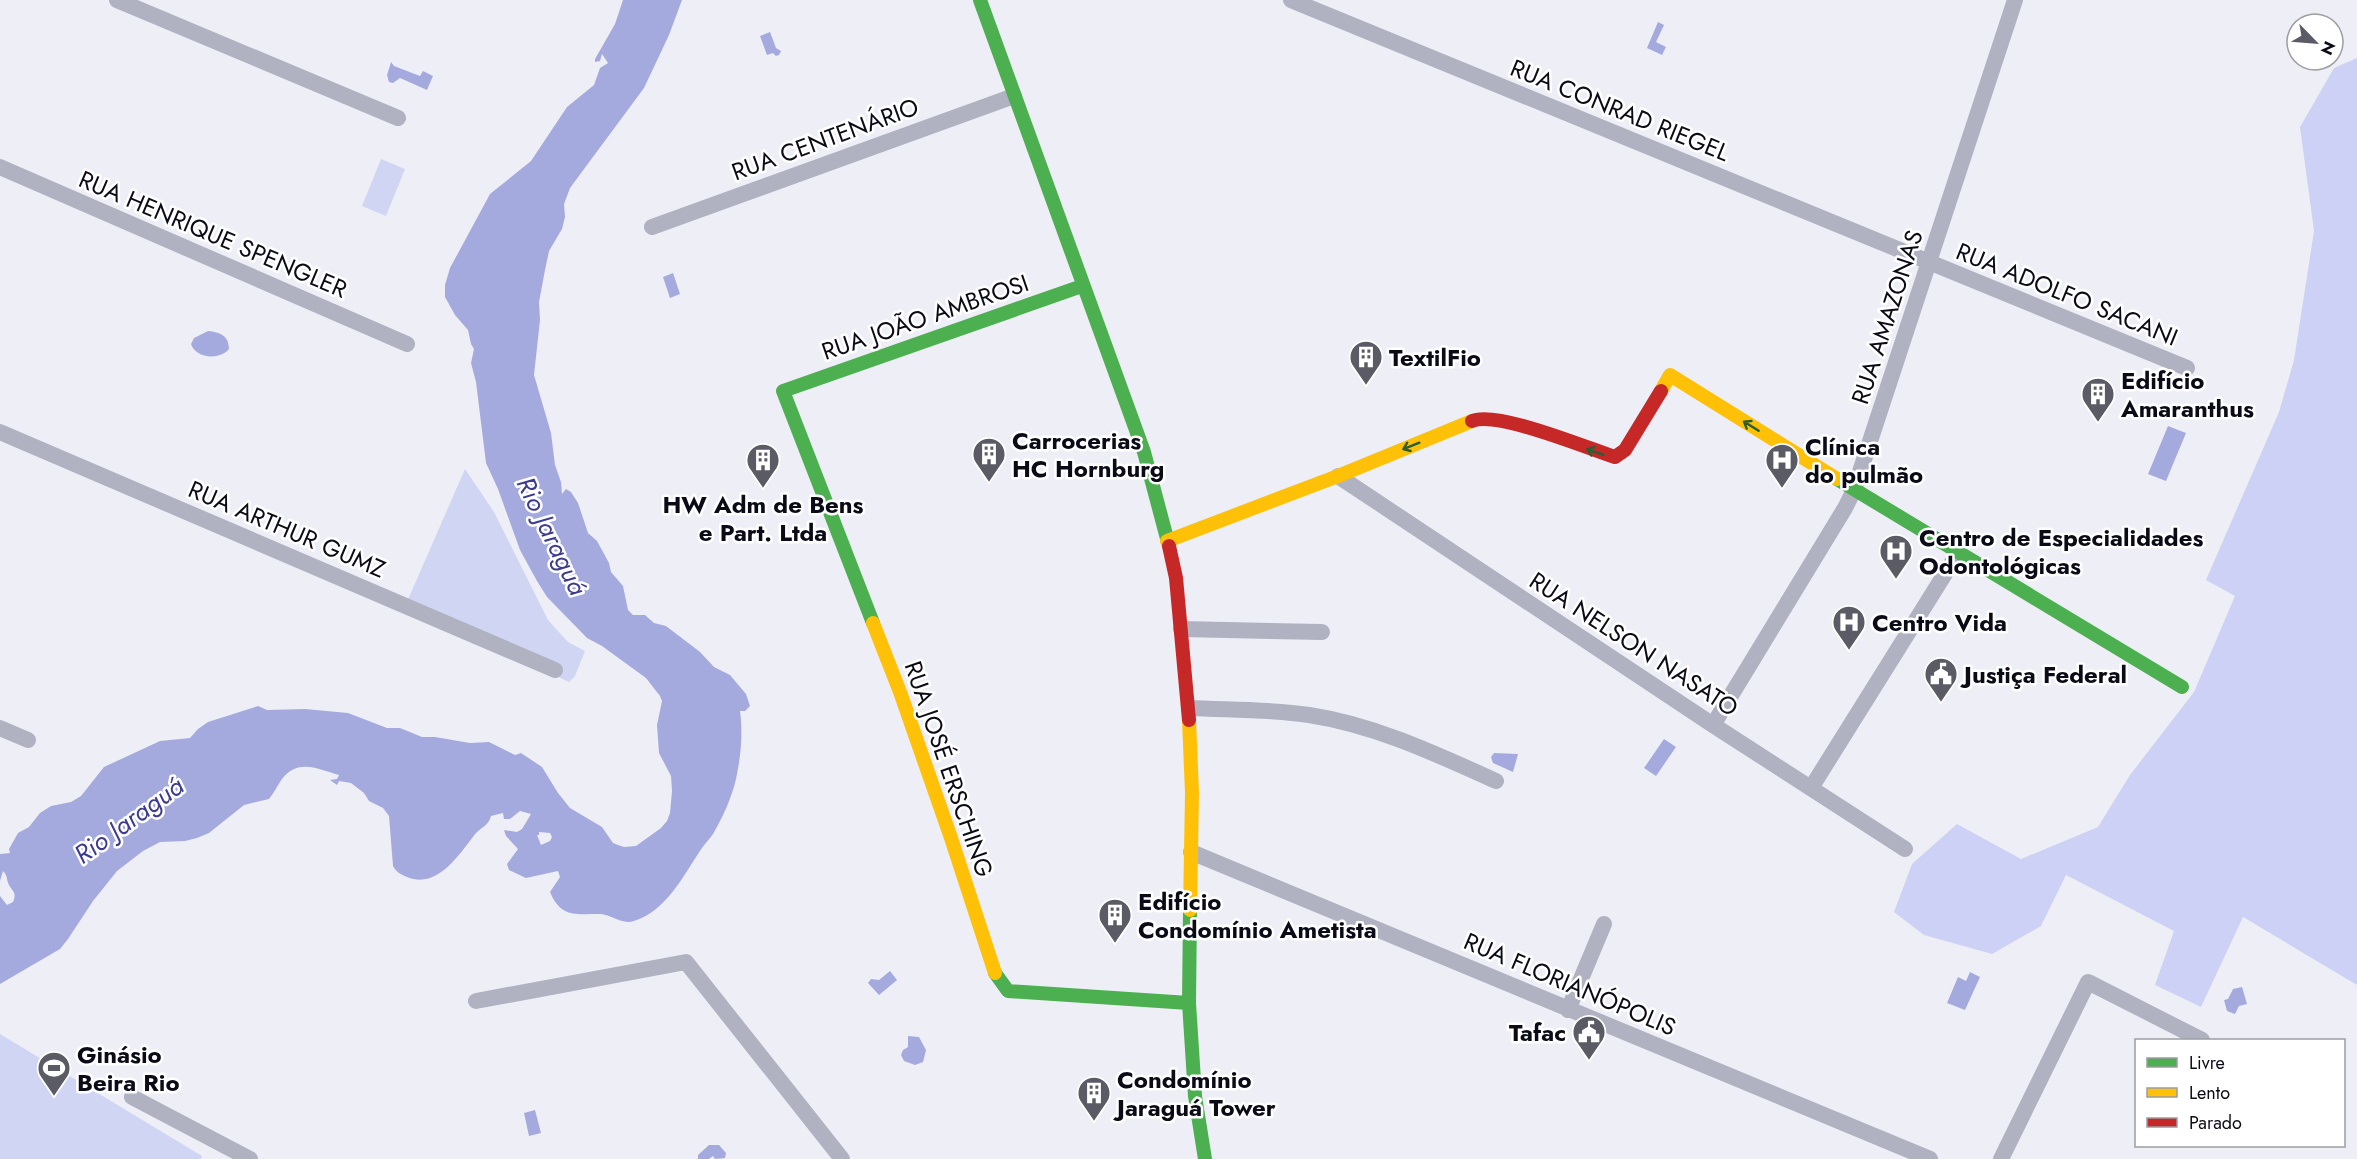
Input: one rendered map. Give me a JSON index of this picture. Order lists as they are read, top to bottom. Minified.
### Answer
{"streets":{"street":["RUA CONRAD RIEGEL","RUA CENTENÁRIO","RUA HENRIQUE SPENGLER","RUA ADOLFO SACANI","RUA JOÃO AMBROSI","RUA AMAZONAS","RUA ARTHUR GUMZ","RUA NELSON NASATO","RUA JOSÉ ERSCHING","RUA FLORIANÓPOLIS"]},"crossings":[["RUA CONRAD RIEGEL","RUA ADOLFO SACANI"],["RUA CONRAD RIEGEL","RUA AMAZONAS"],["RUA ADOLFO SACANI","RUA AMAZONAS"],["RUA JOÃO AMBROSI","RUA JOSÉ ERSCHING"],["RUA AMAZONAS","RUA NELSON NASATO"]],"water":["Rio Jaraguá"],"places":{"building":["TextilFio","Edifício Amaranthus","Carrocerias HC Hornburg","HW Adm de Bens e Part. Ltda","Edifício Condomínio Ametista","Condomínio Jaraguá Tower"],"hospital":["Clínica do pulmão","Centro de Especialidades Odontológicas","Centro Vida"],"public building":["Justiça Federal","Tafac"],"sports":["Ginásio Beira Rio"]},"legend":["Livre","Lento","Parado"],"north":"bottom right"}
